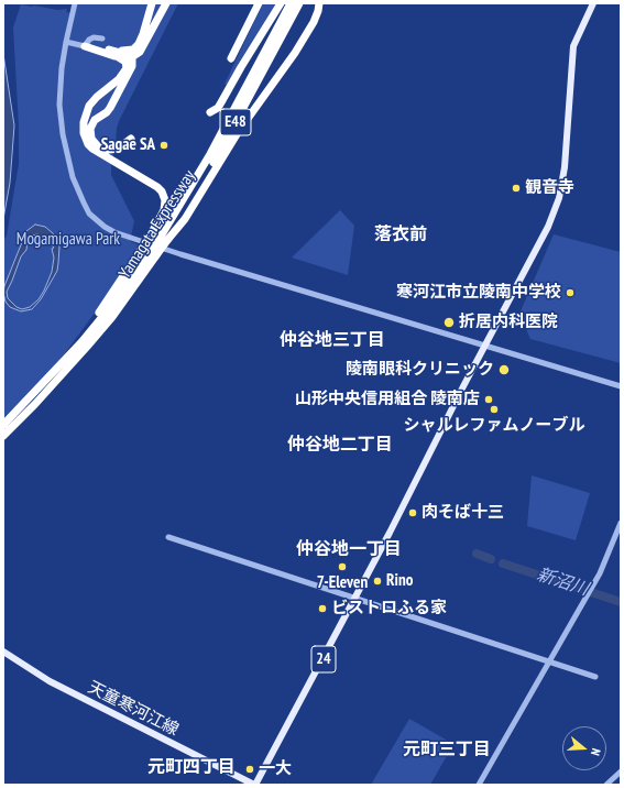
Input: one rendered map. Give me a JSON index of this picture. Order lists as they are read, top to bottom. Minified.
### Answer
{"streets":{"highway":["E48","Yamagata Expressway"],"main road":["24","天童寒河江線"]},"crossings":[["24","天童寒河江線"]],"districts":["落衣前","仲谷地三丁目","仲谷地二丁目","仲谷地一丁目","元町三丁目","元町四丁目"],"water":["新沼川"],"parks":["Mogamigawa Park"],"places":["Sagae SA","観音寺","寒河江市立陵南中学校","折居内科医院","陵南眼科クリニック","山形中央信用組合 陵南店","シャルレファムノーブル","肉そば十三","7-Eleven","Rino","ビストロふる家","一大"],"north":"right"}
